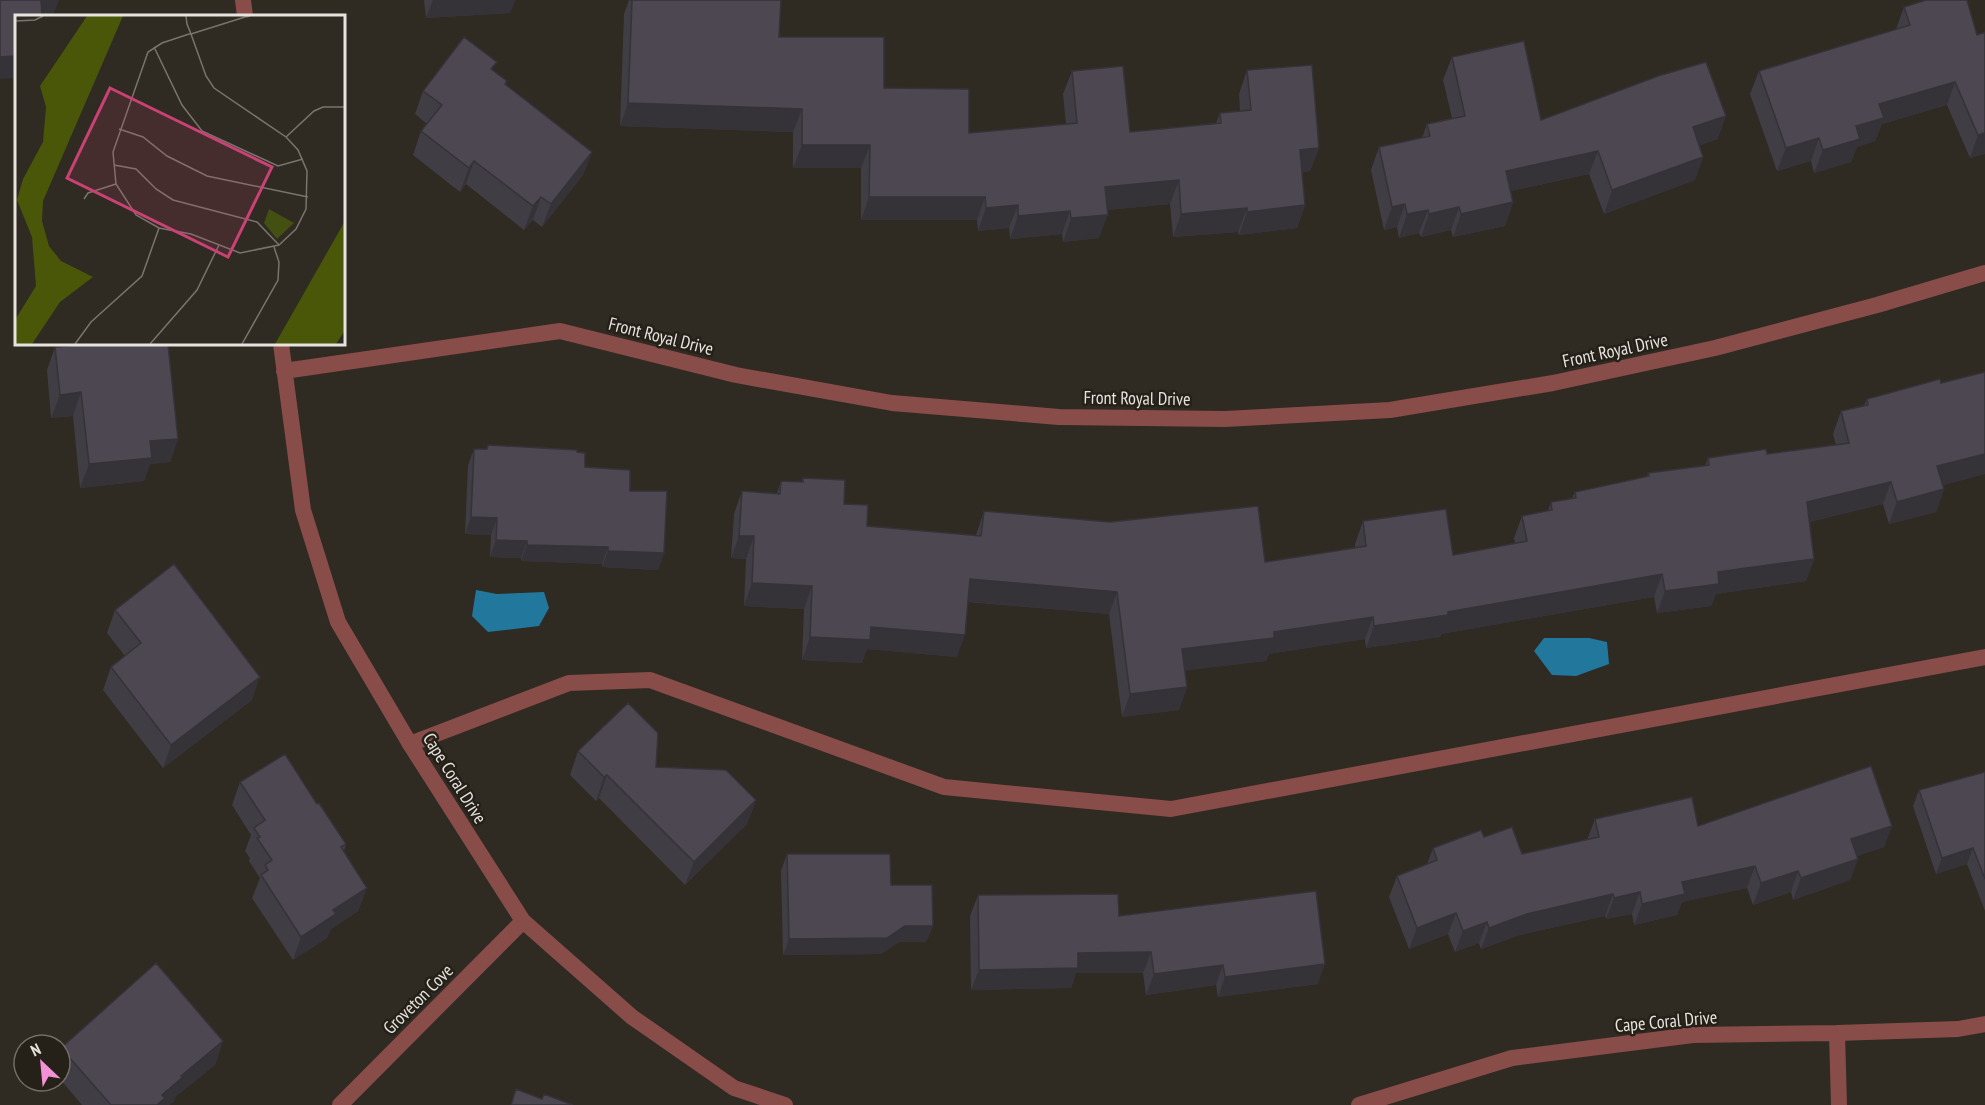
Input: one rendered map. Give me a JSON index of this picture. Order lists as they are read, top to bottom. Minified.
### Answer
{"streets":{"street":["Front Royal Drive","Cape Coral Drive","Groveton Cove"]},"crossings":[["Front Royal Drive","Cape Coral Drive"],["Cape Coral Drive","Groveton Cove"]],"north":"top left"}
